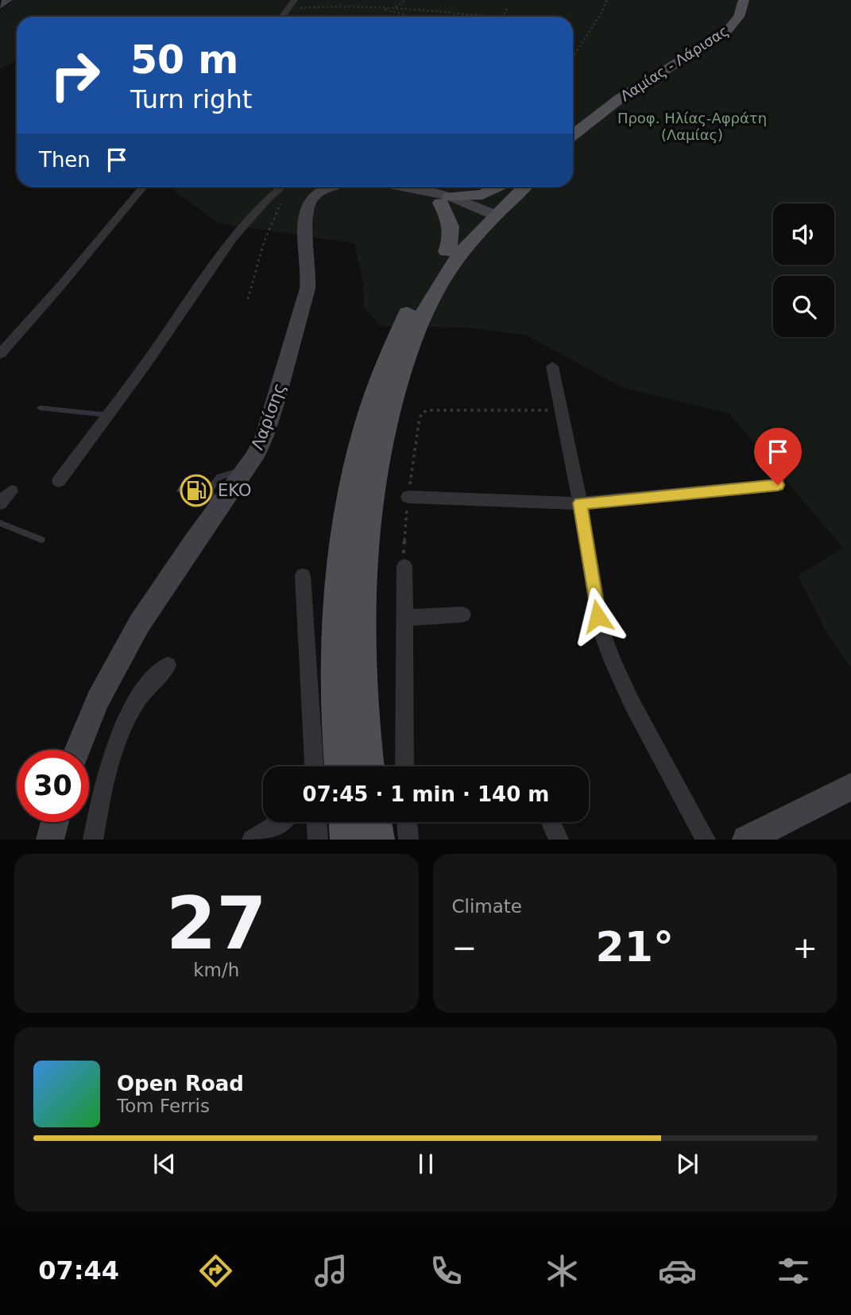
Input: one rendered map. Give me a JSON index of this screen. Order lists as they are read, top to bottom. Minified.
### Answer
{"streets":{"main road":["Λαμίας - Λάρισας","Λαρίσης"]},"parks":["Προφ. Ηλίας-Αφράτη (Λαμίας)"],"places":{"fuel station":["EKO"]},"page":{"turn":["50 m","Turn right"],"then":"Then","limit":"30","trip":"07:45 · 1 min · 140 m","tile":[["27","km/h"],"Climate"],"heat":["−","21°","+"],"song":["Open Road","Tom Ferris"],"tabs":"07:44"}}
